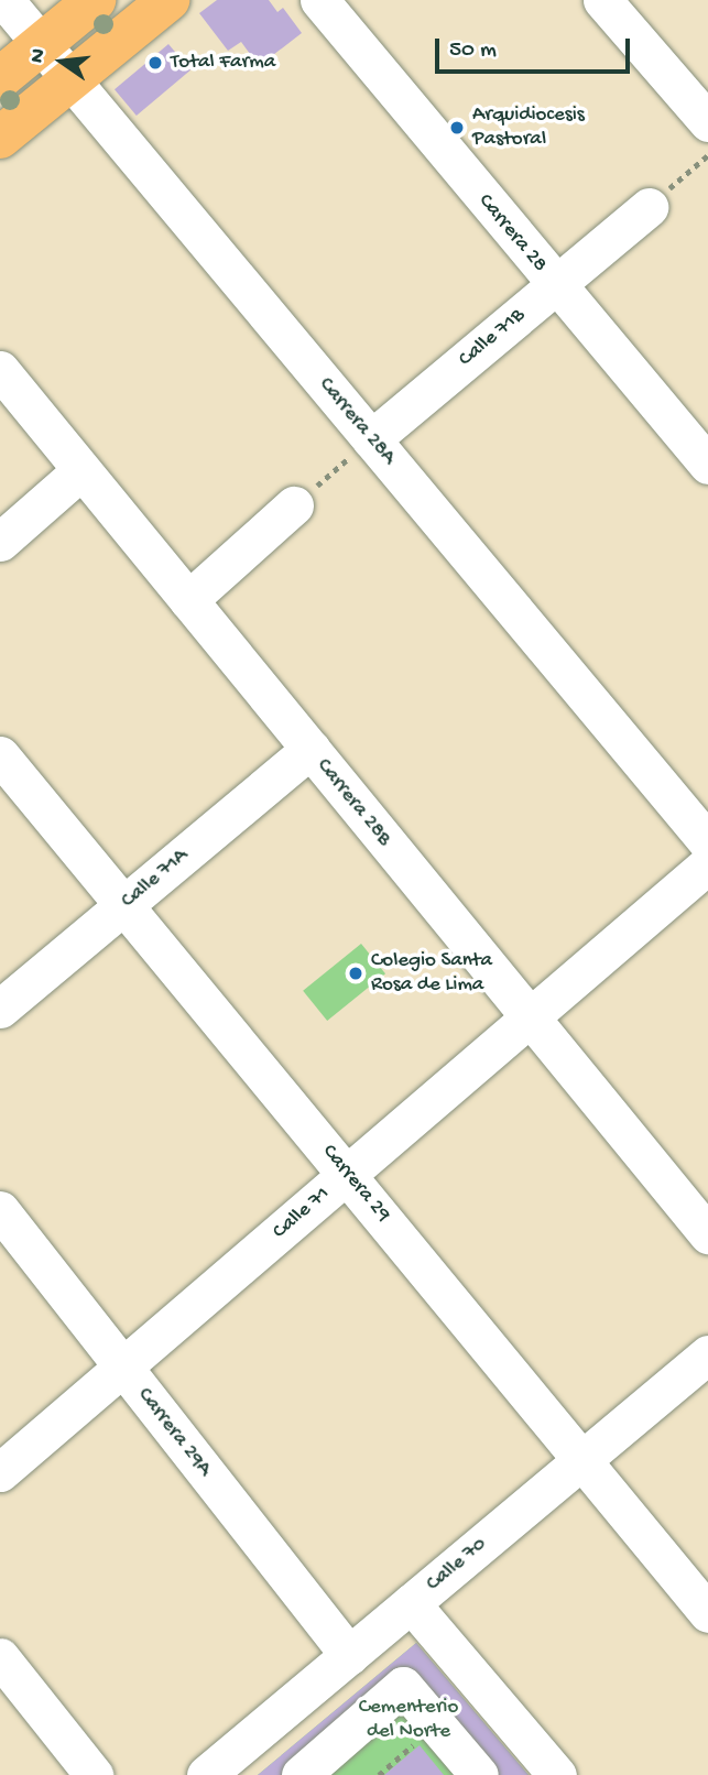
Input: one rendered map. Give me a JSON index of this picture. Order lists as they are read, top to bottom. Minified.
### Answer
{"streets":{"street":["Carrera 28","Calle 71B","Carrera 28A","Carrera 28B","Calle 71A","Carrera 29","Calle 71","Carrera 29A","Calle 70"]},"crossings":[["Carrera 28","Calle 71B"],["Calle 71B","Carrera 28A"],["Carrera 28B","Calle 71A"],["Carrera 28B","Calle 71"],["Calle 71A","Carrera 29"],["Carrera 29","Calle 71"],["Carrera 29","Calle 70"],["Calle 71","Carrera 29A"],["Carrera 29A","Calle 70"]],"parks":["Cementerio del Norte"],"places":["Total Farma","Arquidiocesis Pastoral","Colegio Santa Rosa de Lima"],"scale_bar":"50 m","north":"left"}
